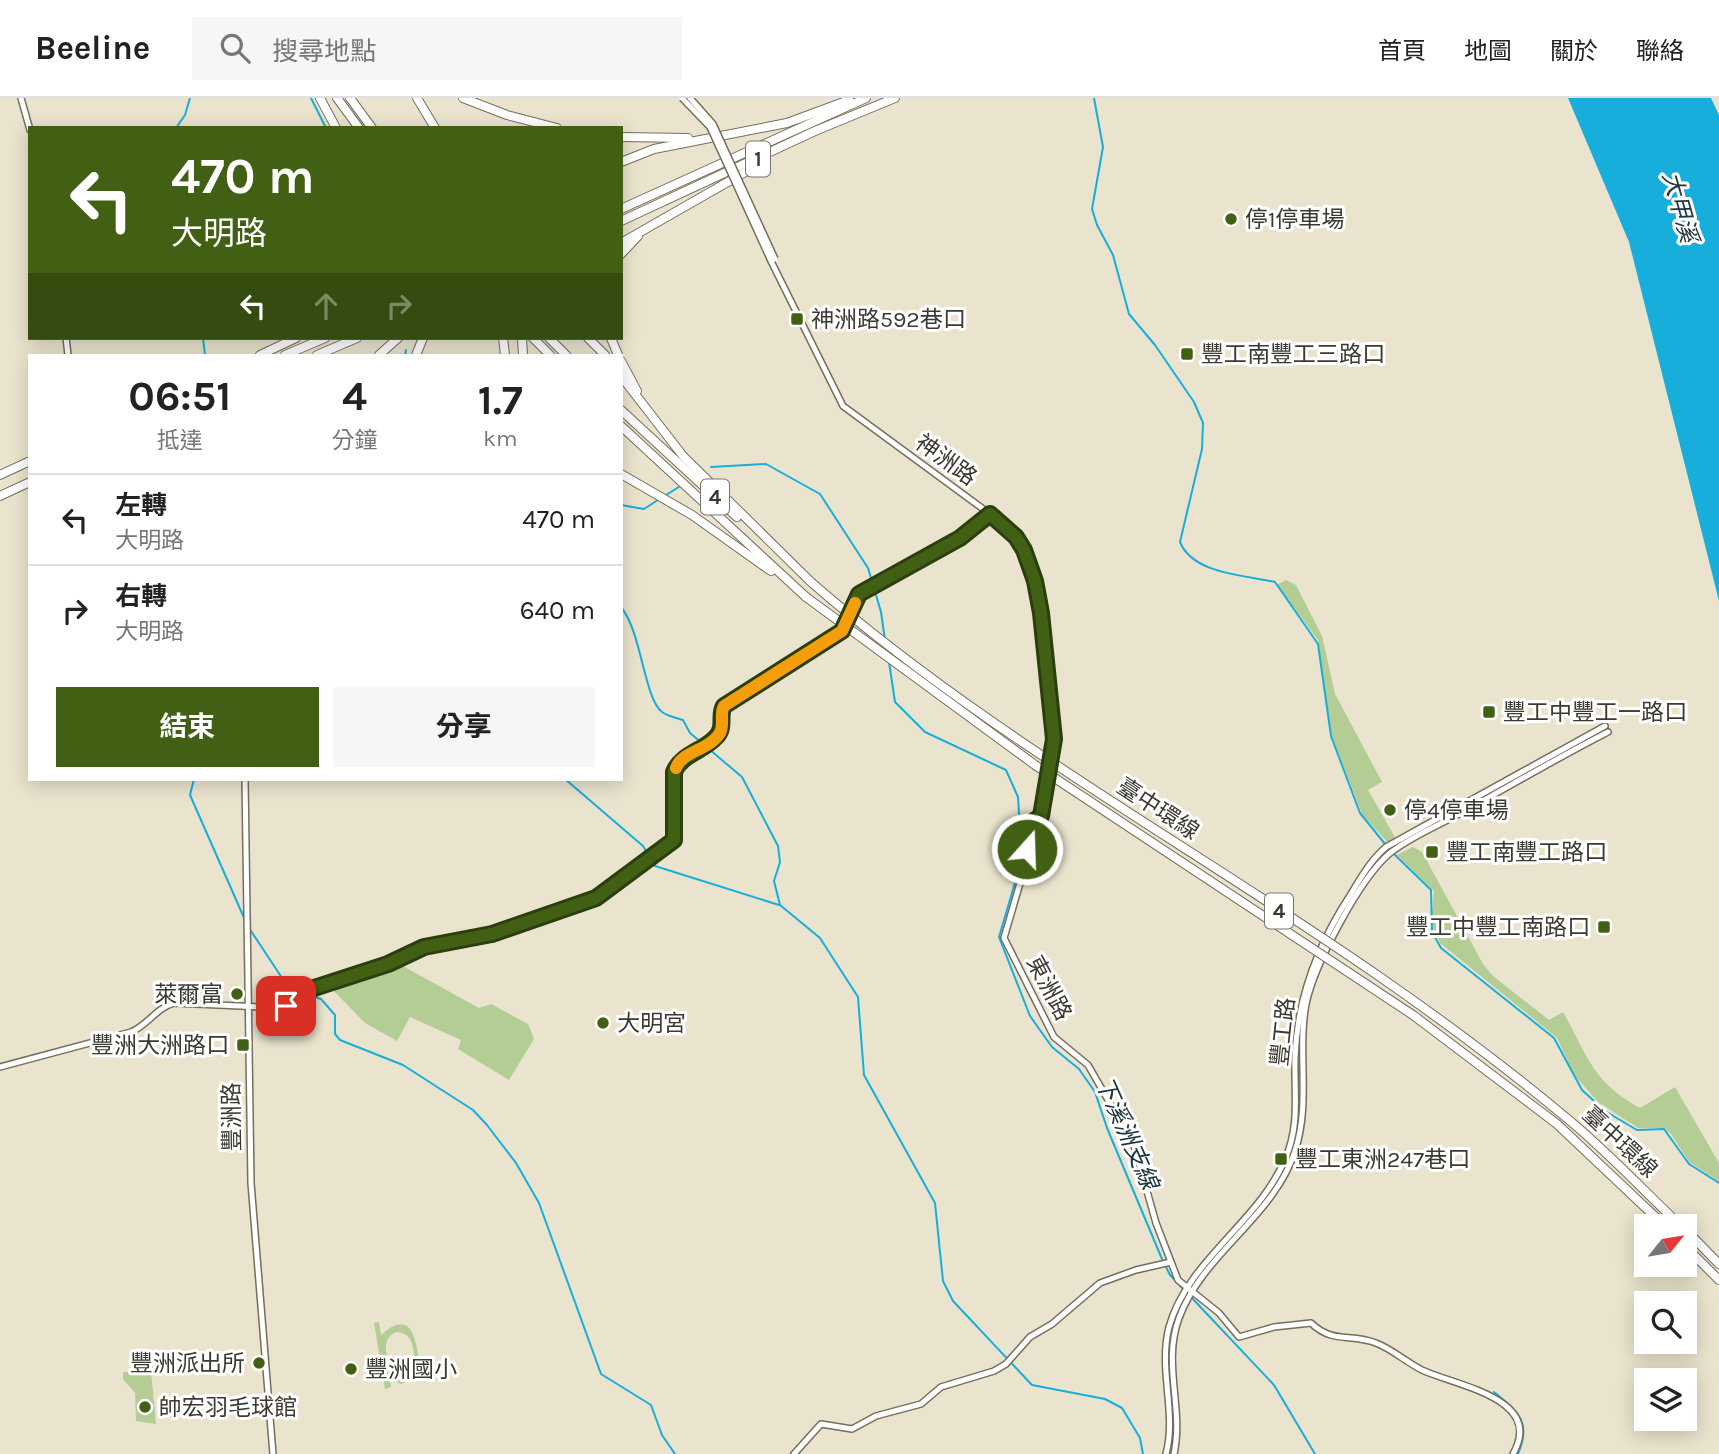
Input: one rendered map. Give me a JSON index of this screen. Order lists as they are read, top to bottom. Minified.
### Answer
{"streets":{"highway":["1","4","臺中環線"],"street":["神洲路","東洲路","豐工路","豐洲路"]},"crossings":[["神洲路","東洲路"],["東洲路","豐工路"]],"water":["大甲溪","下溪洲支線"],"places":{"other":["停1停車場","停4停車場","萊爾富","大明宮","豐洲派出所","豐洲國小","帥宏羽毛球館"],"transit":["神洲路592巷口","豐工南豐工三路口","豐工中豐工一路口","豐工南豐工路口","豐工中豐工南路口","豐洲大洲路口","豐工東洲247巷口"]},"north":"top right","page":{"header":"Beeline","search":"搜尋地點","nav":["首頁","地圖","關於","聯絡"],"turn":["470 m","大明路"],"eta":["06:51","抵達","4","分鐘","1.7","km"],"list":[{"name":"左轉","note":"大明路","value":"470 m"},{"name":"右轉","note":"大明路","value":"640 m"}],"buttons":["結束","分享"]}}
